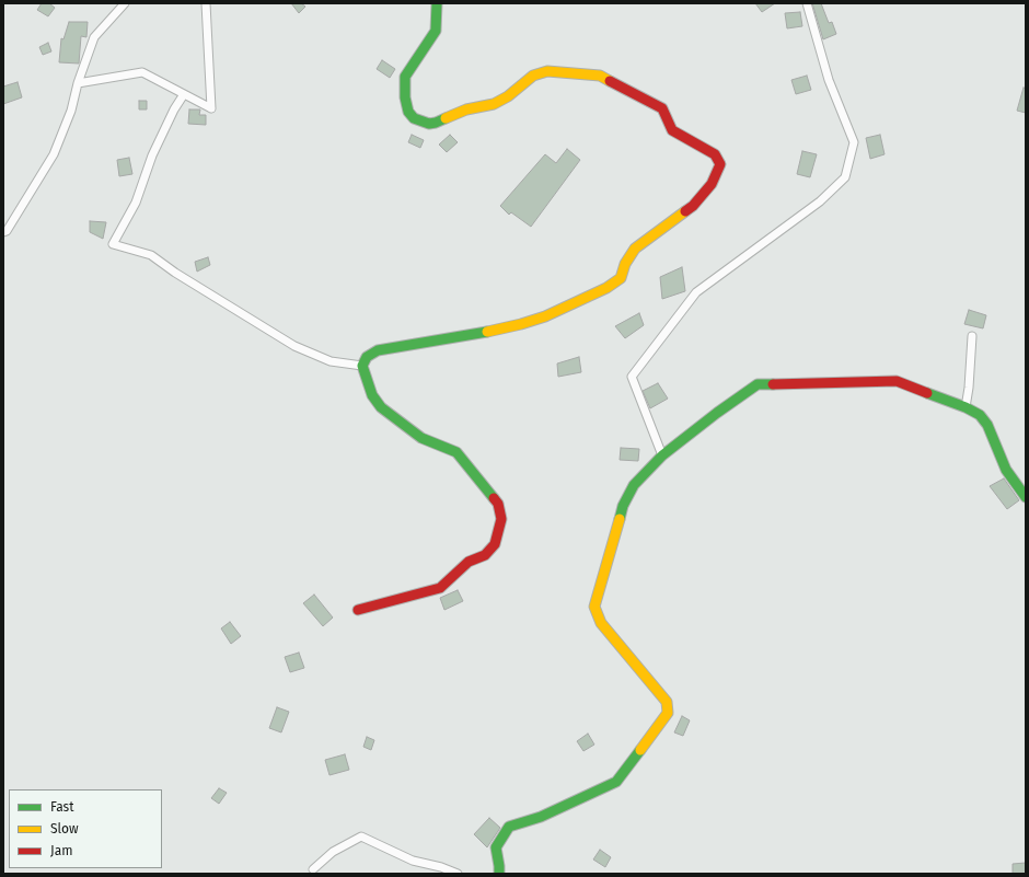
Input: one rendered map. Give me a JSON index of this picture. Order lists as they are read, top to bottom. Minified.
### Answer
{"legend":["Fast","Slow","Jam"]}
